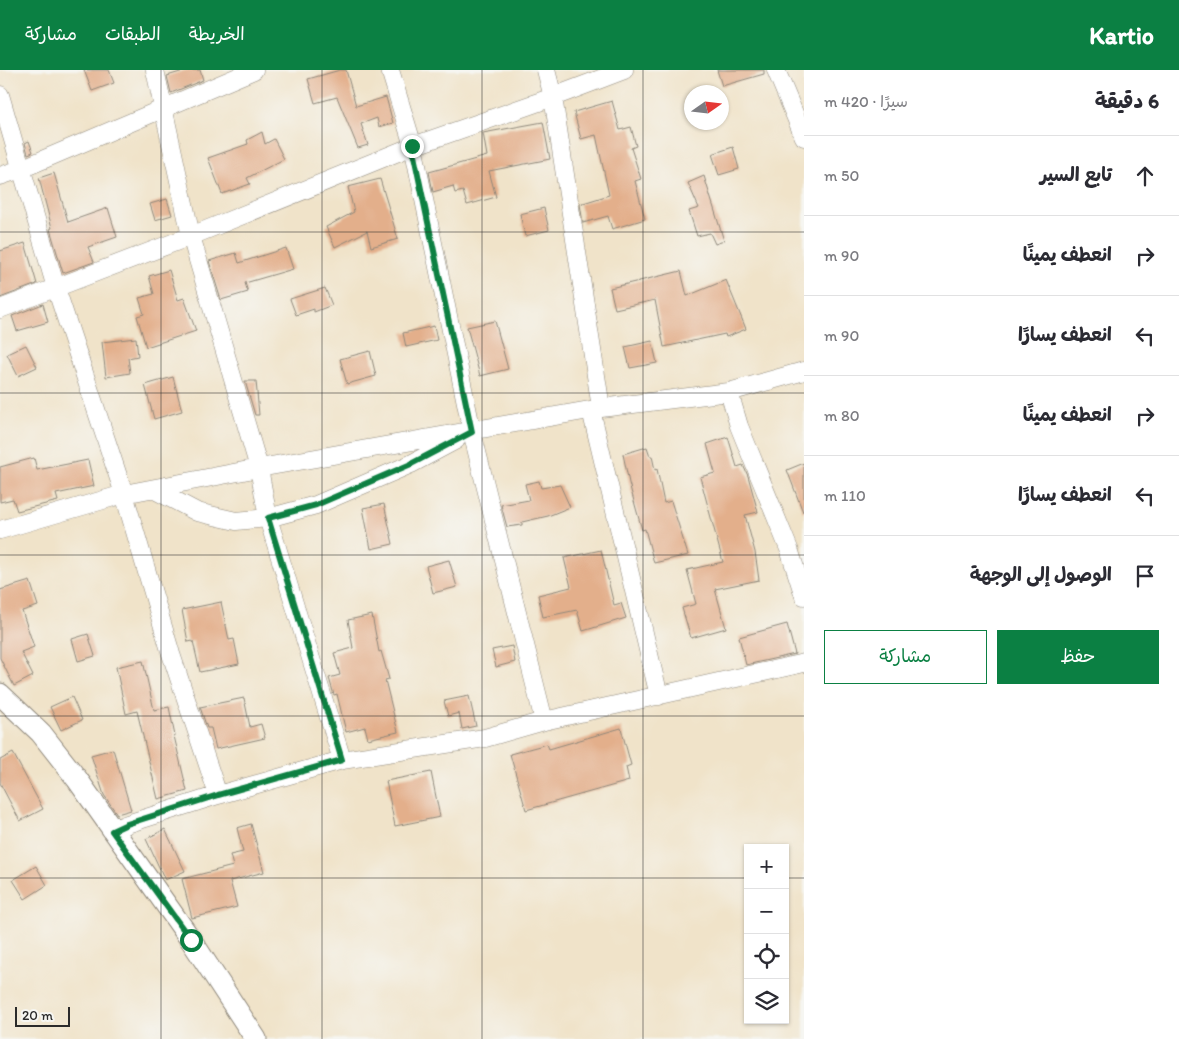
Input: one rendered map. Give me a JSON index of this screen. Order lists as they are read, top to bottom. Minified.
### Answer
{"scale_bar":"20 m","north":"right","page":{"header":"Kartio","nav":["الخريطة","الطبقات","مشاركة"],"heading":["6 دقيقة","سيرًا · 420 m"],"list":[["تابع السير","50 m"],["انعطف يمينًا","90 m"],["انعطف يسارًا","90 m"],["انعطف يمينًا","80 m"],["انعطف يسارًا","110 m"],"الوصول إلى الوجهة"],"buttons":["حفظ","مشاركة"],"map_buttons":["+","−"],"scale":"20 m"}}
